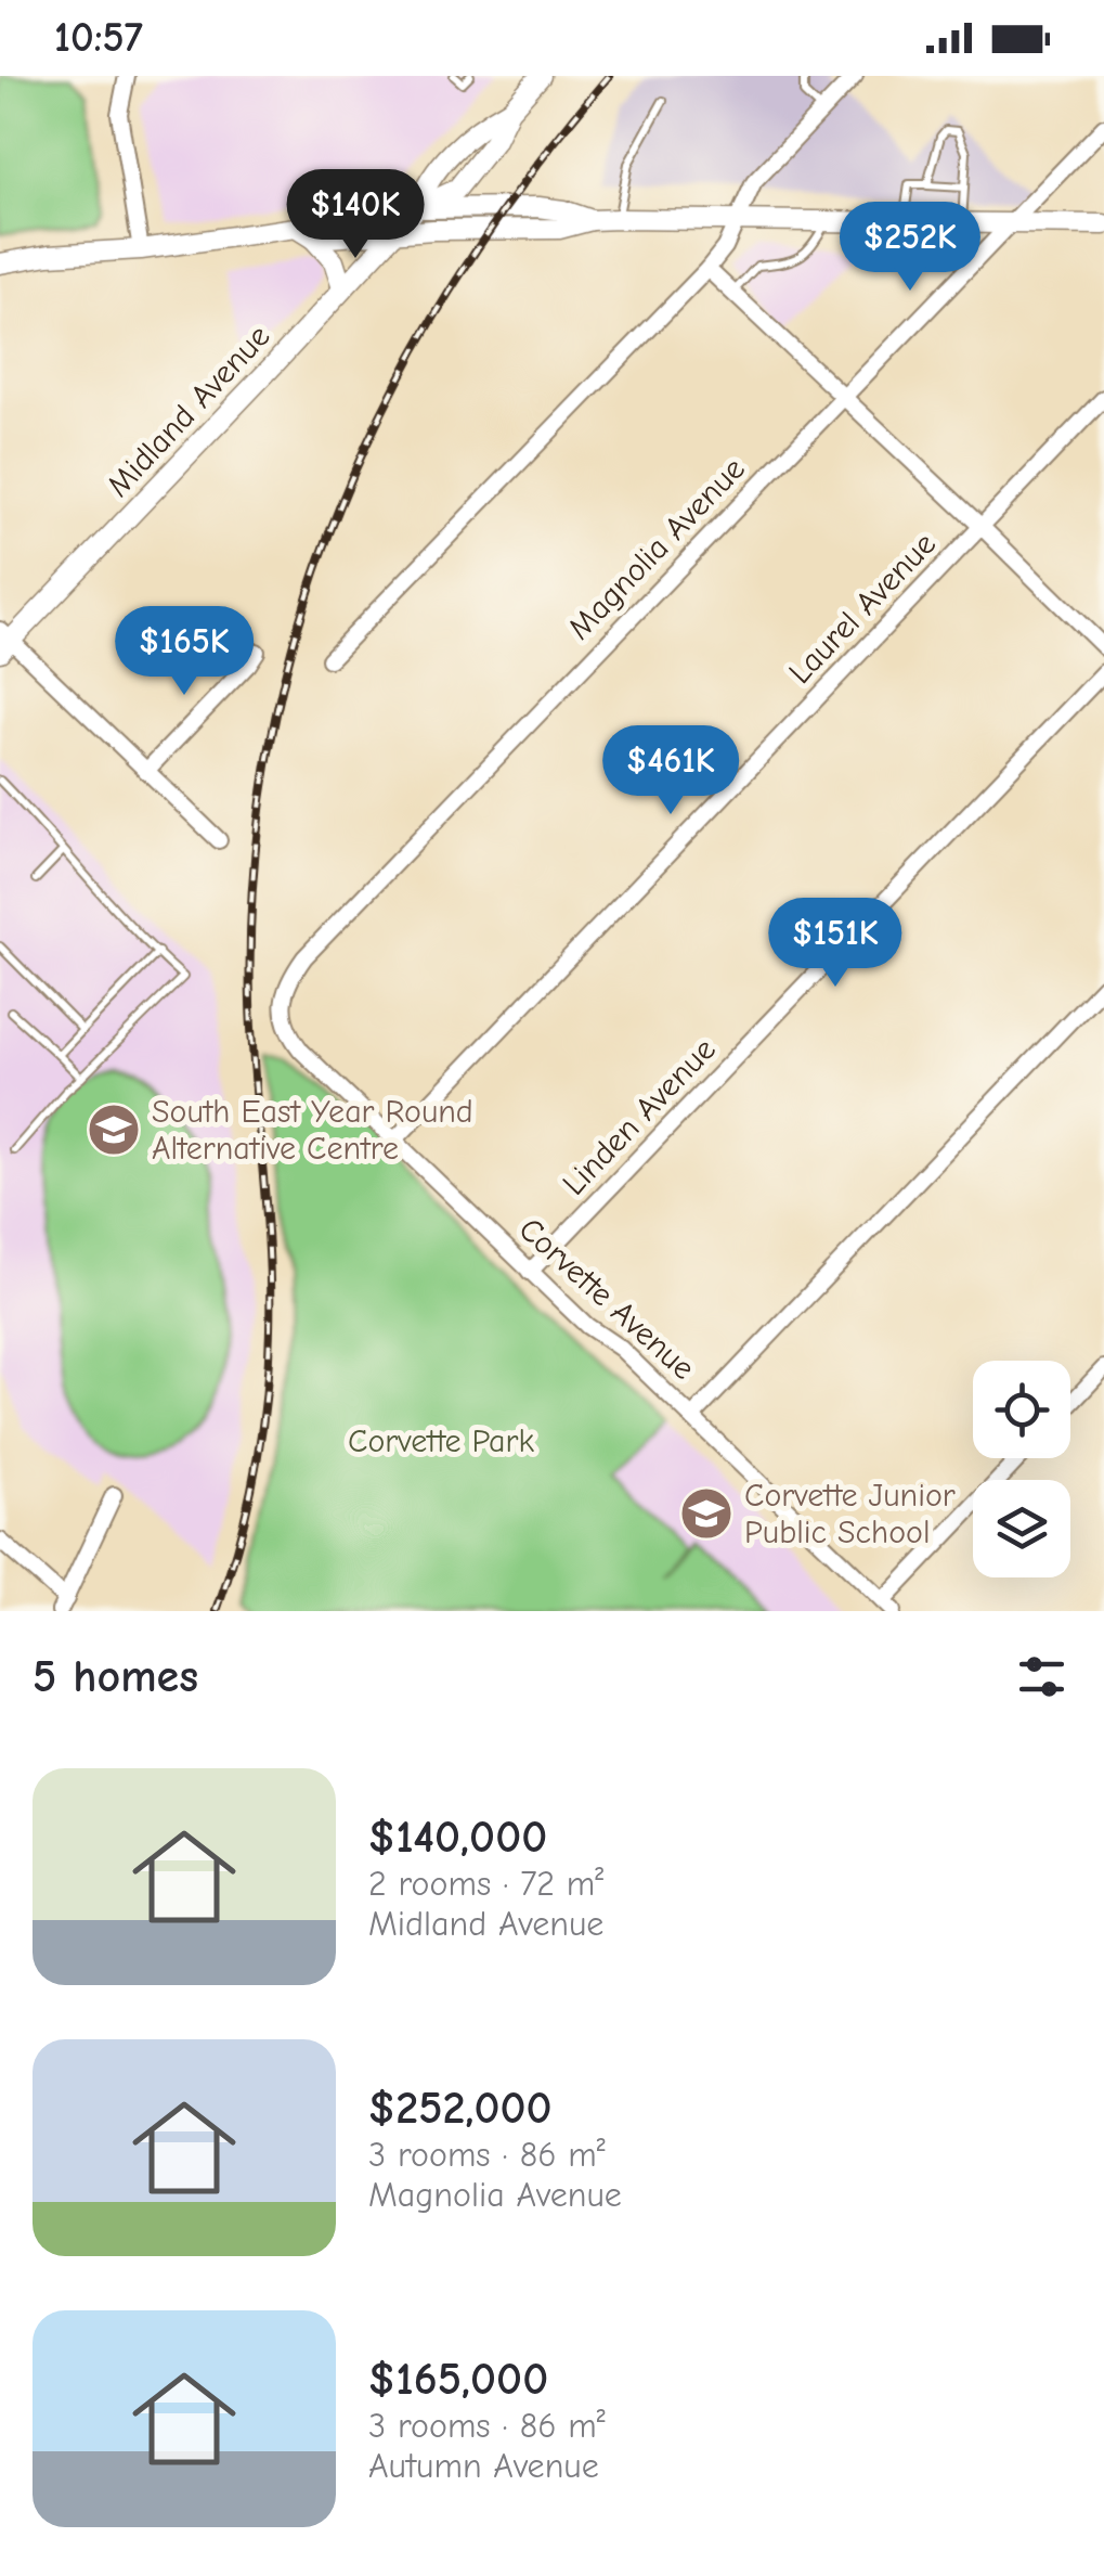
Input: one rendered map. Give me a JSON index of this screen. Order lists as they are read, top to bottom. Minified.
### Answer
{"streets":{"main road":["Midland Avenue"],"street":["Magnolia Avenue","Laurel Avenue","Linden Avenue","Corvette Avenue"]},"crossings":[["Magnolia Avenue","Corvette Avenue"],["Laurel Avenue","Corvette Avenue"],["Linden Avenue","Corvette Avenue"]],"parks":["Corvette Park"],"places":{"school or university":["South East Year Round Alternative Centre","Corvette Junior Public School"]},"page":{"status":"10:57","price":["$140K","$252K","$165K","$461K","$151K"],"heading":"5 homes","list":[{"name":"$140,000","note":"2 rooms · 72 m² · Midland Avenue"},{"name":"$252,000","note":"3 rooms · 86 m² · Magnolia Avenue"},{"name":"$165,000","note":"3 rooms · 86 m² · Autumn Avenue"}]}}
